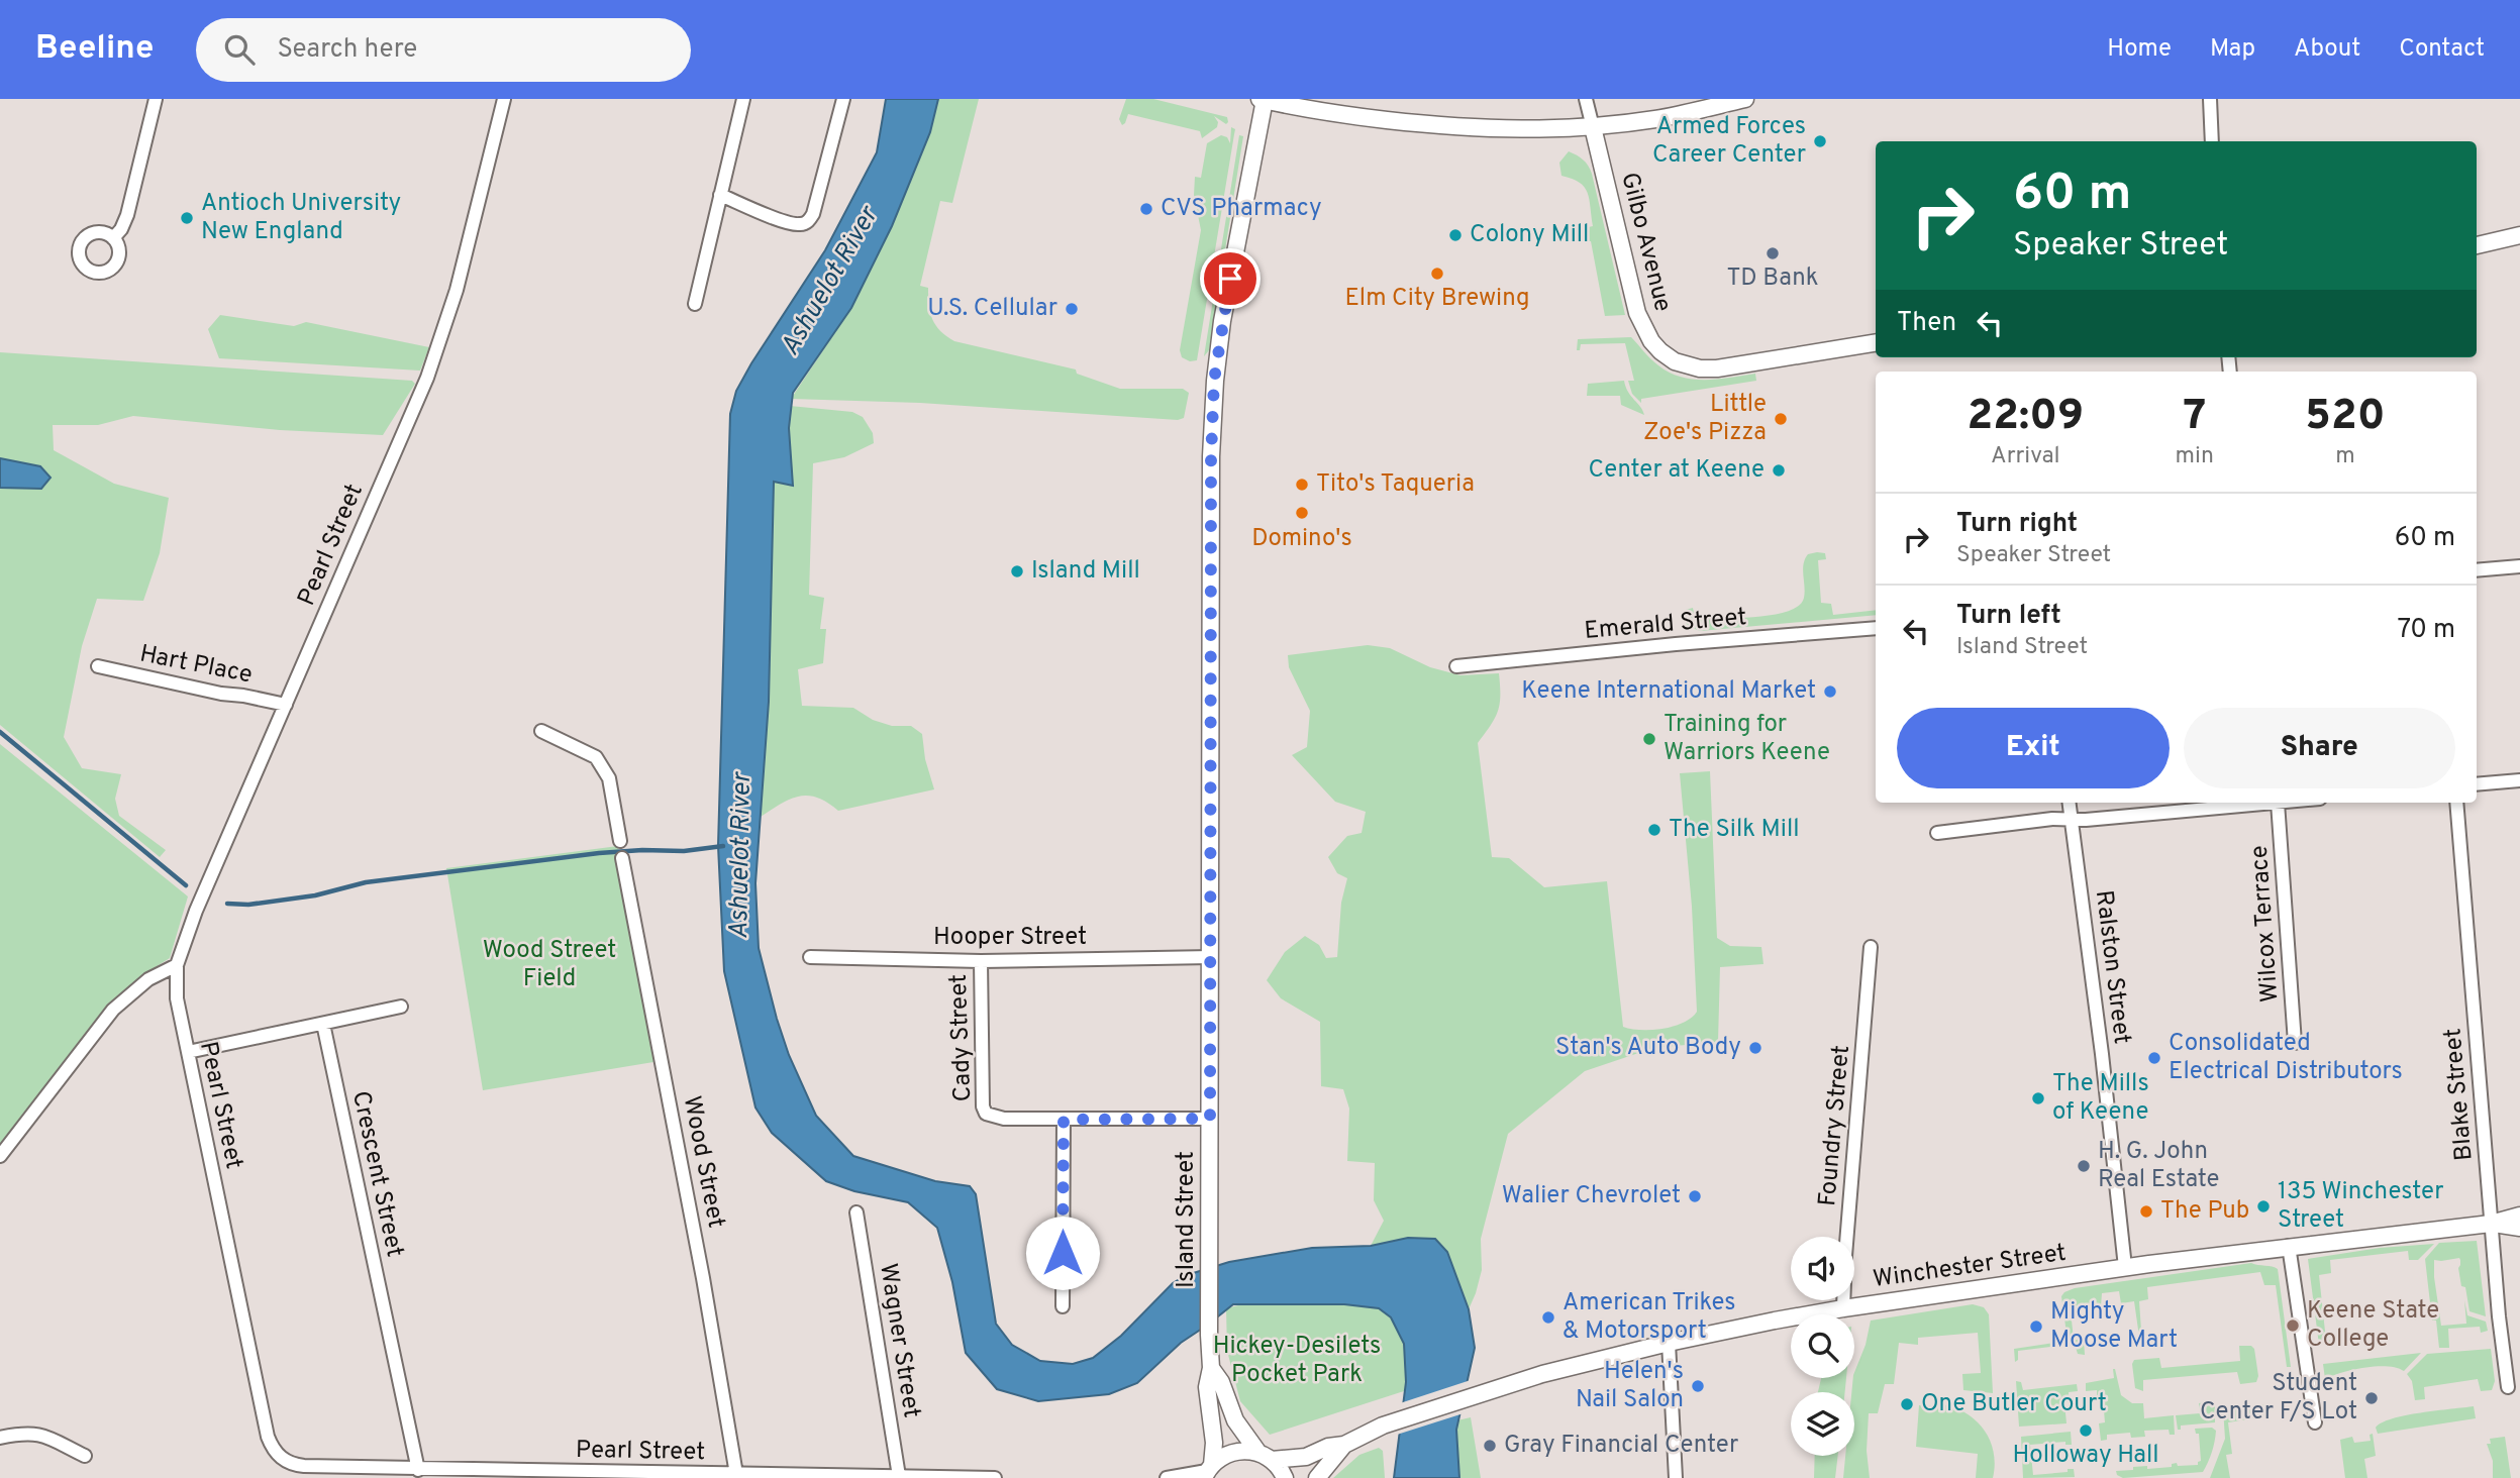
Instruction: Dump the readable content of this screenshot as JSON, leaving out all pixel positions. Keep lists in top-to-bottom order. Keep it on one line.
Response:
{"streets":{"street":["Gilbo Avenue","Pearl Street","Emerald Street","Hart Place","Wilcox Terrace","Hooper Street","Ralston Street","Cady Street","Blake Street","Foundry Street","Wood Street","Crescent Street","Island Street","Winchester Street","Wagner Street"]},"crossings":[["Pearl Street","Hart Place"],["Pearl Street","Wood Street"],["Pearl Street","Crescent Street"],["Pearl Street","Wagner Street"],["Hooper Street","Cady Street"],["Hooper Street","Island Street"],["Ralston Street","Winchester Street"],["Blake Street","Winchester Street"],["Foundry Street","Winchester Street"],["Island Street","Winchester Street"]],"water":["Ashuelot River"],"parks":["Wood Street Field","Hickey-Desilets Pocket Park"],"places":["Armed Forces Career Center","CVS Pharmacy","Antioch University New England","Colony Mill","TD Bank","Elm City Brewing","U.S. Cellular","Little Zoe's Pizza","Center at Keene","Tito's Taqueria","Domino's","Island Mill","Keene International Market","Training for Warriors Keene","The Silk Mill","Stan's Auto Body","Consolidated Electrical Distributors","The Mills of Keene","H. G. John Real Estate","Walier Chevrolet","135 Winchester Street","The Pub","American Trikes & Motorsport","Keene State College","Mighty Moose Mart","Helen's Nail Salon","Student Center F/S Lot","One Butler Court","Holloway Hall","Gray Financial Center"],"page":{"header":"Beeline","search":"Search here","nav":["Home","Map","About","Contact"],"turn":["60 m","Speaker Street"],"then":"Then","eta":["22:09","Arrival","7","min","520","m"],"list":[{"name":"Turn right","note":"Speaker Street","value":"60 m"},{"name":"Turn left","note":"Island Street","value":"70 m"}],"buttons":["Exit","Share"]}}
